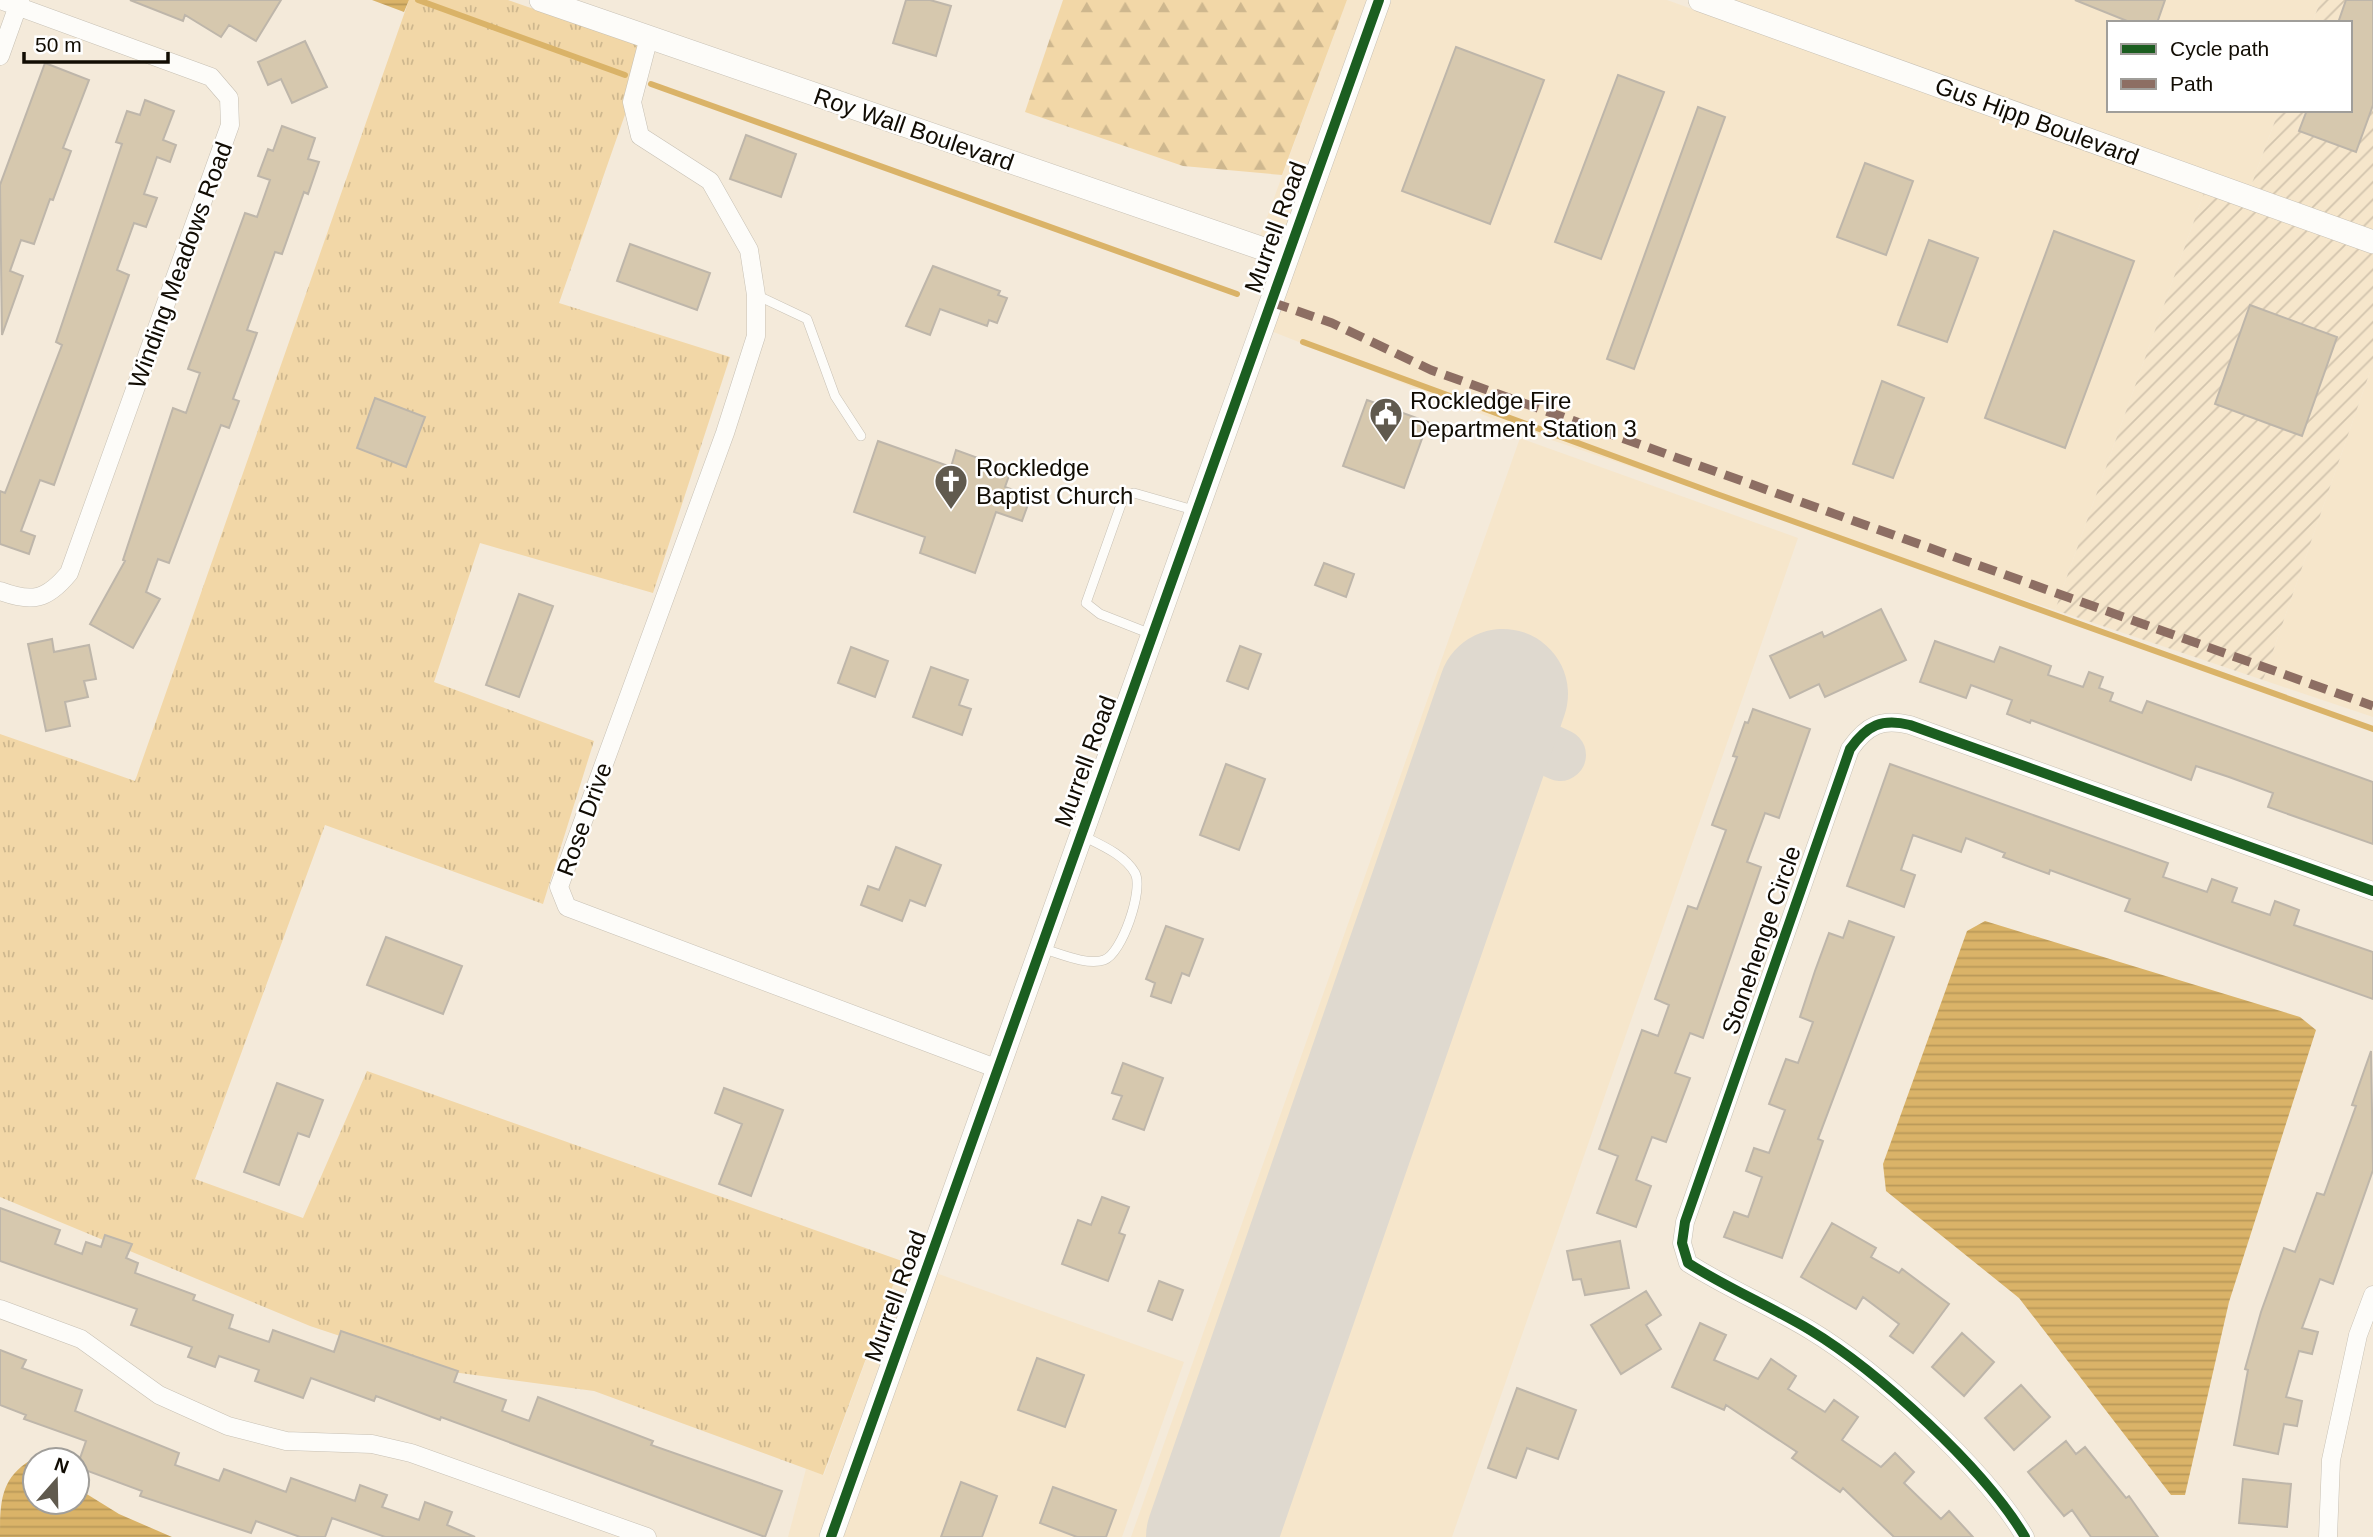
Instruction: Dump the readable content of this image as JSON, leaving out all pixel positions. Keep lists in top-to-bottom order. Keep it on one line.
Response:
{"streets":{"street":["Gus Hipp Boulevard","Roy Wall Boulevard","Murrell Road","Winding Meadows Road","Rose Drive","Stonehenge Circle"]},"crossings":[["Roy Wall Boulevard","Murrell Road"],["Roy Wall Boulevard","Rose Drive"],["Murrell Road","Rose Drive"]],"places":{"public building":["Rockledge Fire Department Station 3"],"church":["Rockledge Baptist Church"]},"legend":["Cycle path","Path"],"scale_bar":"50 m","north":"top"}
